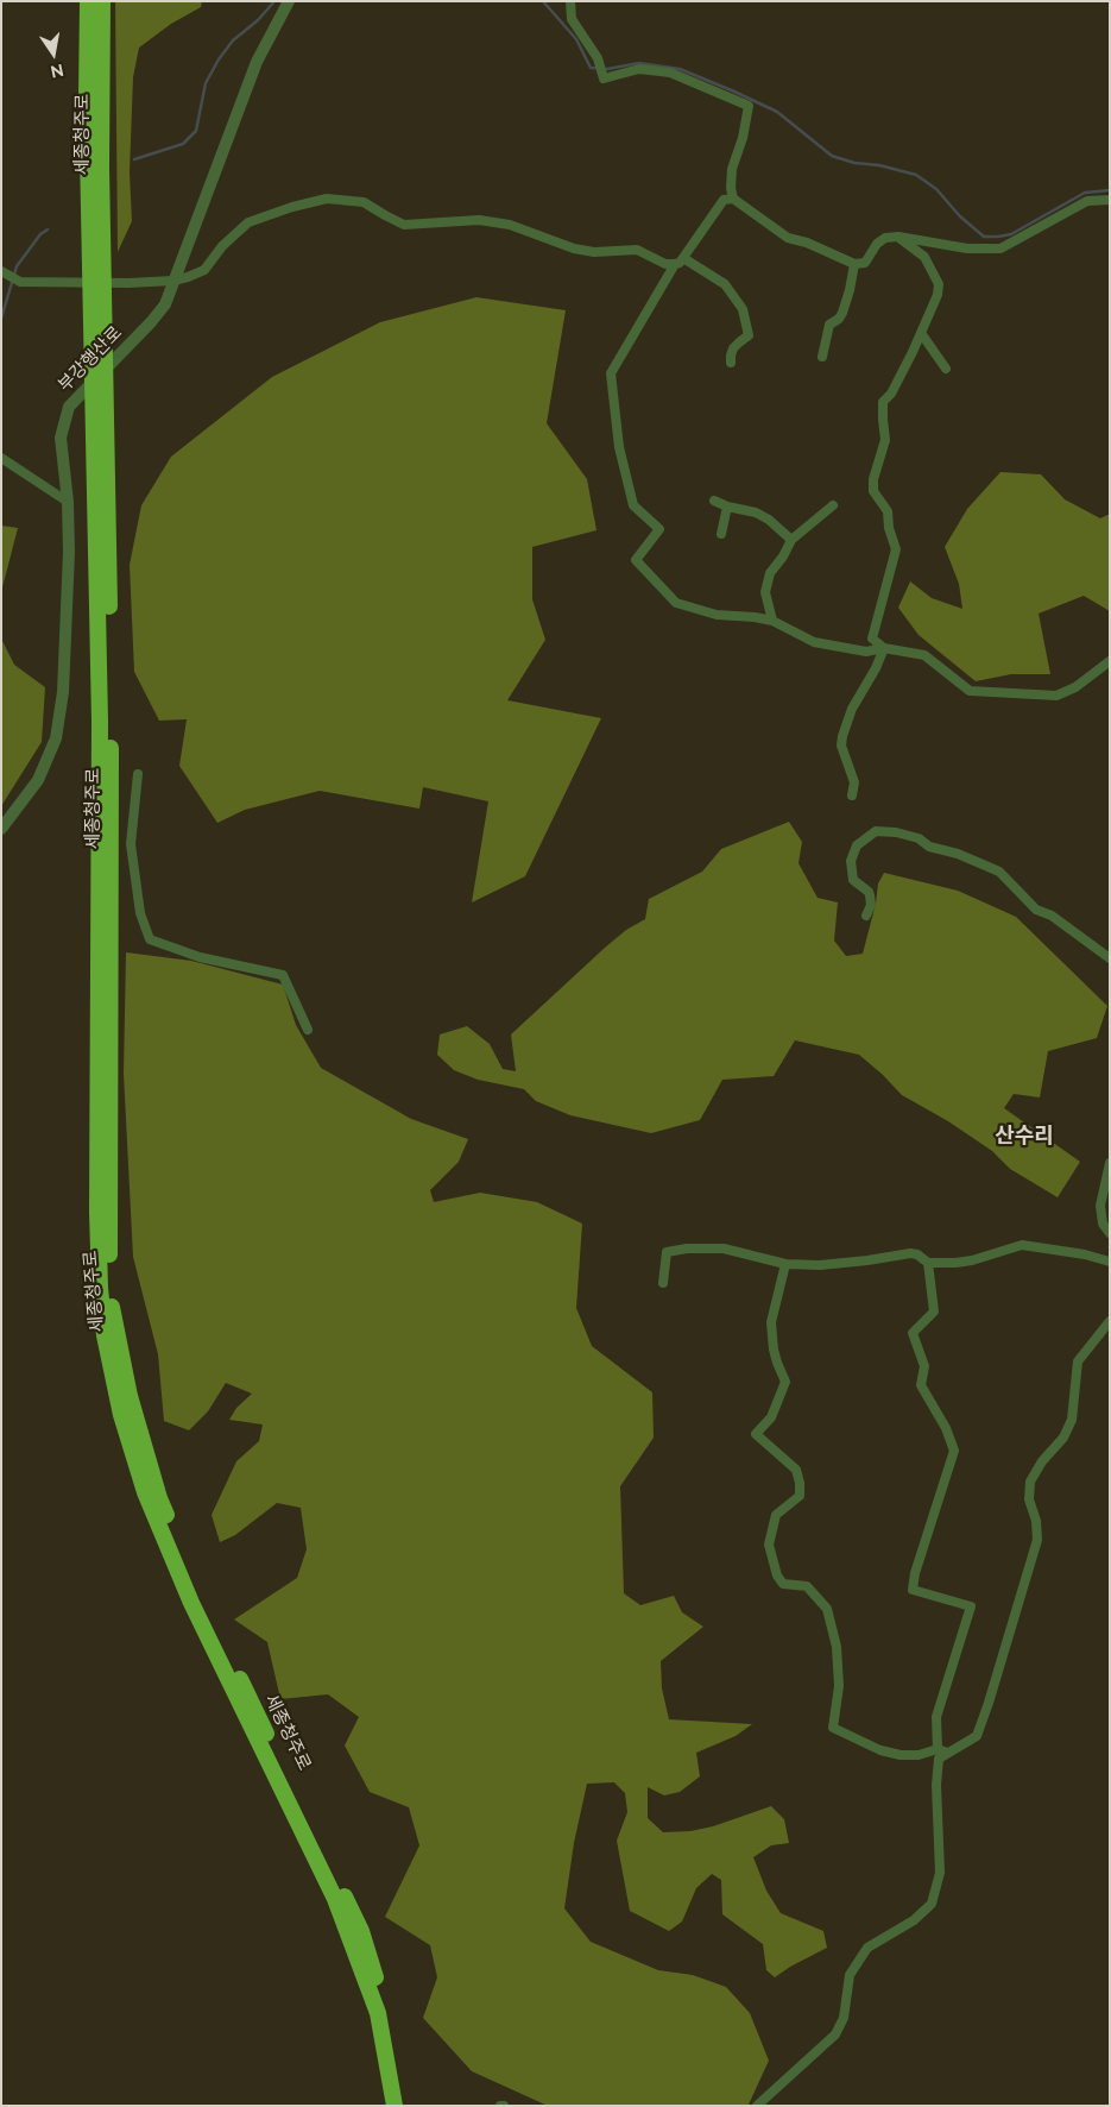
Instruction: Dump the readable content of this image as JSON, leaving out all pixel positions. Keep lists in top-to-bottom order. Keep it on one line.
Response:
{"streets":{"highway":["세종청주로"],"street":["부강행산로"]},"districts":["산수리"],"north":"bottom"}
